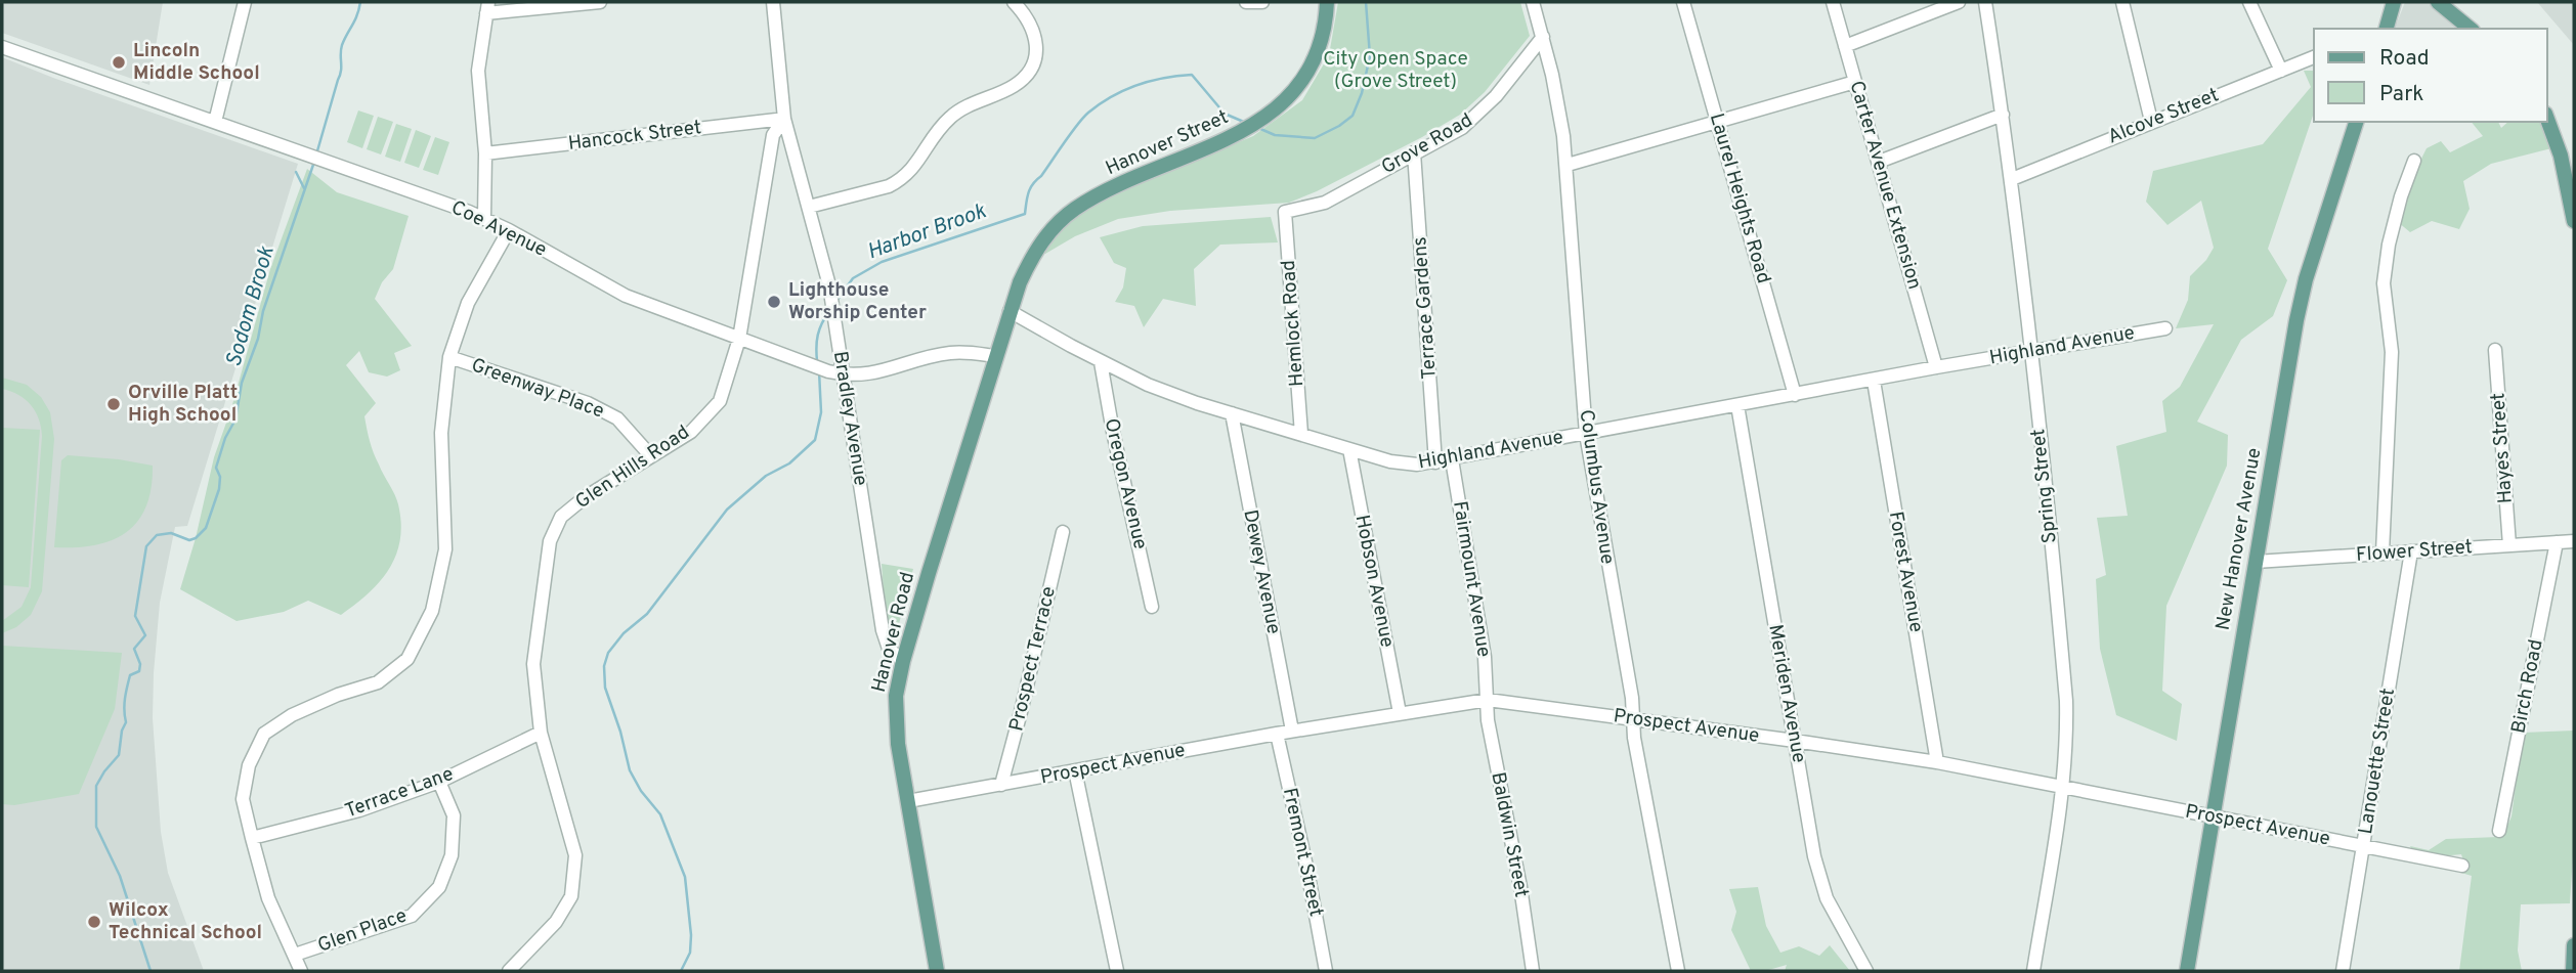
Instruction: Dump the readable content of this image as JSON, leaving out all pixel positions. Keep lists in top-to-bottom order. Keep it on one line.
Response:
{"streets":{"main road":["Hanover Street","New Hanover Avenue","Hanover Road"],"street":["Alcove Street","Hancock Street","Grove Road","Carter Avenue Extension","Laurel Heights Road","Coe Avenue","Terrace Gardens","Hemlock Road","Highland Avenue","Greenway Place","Bradley Avenue","Hayes Street","Glen Hills Road","Oregon Avenue","Spring Street","Columbus Avenue","Flower Street","Dewey Avenue","Forest Avenue","Fairmount Avenue","Hobson Avenue","Prospect Terrace","Birch Road","Meriden Avenue","Prospect Avenue","Lanouette Street","Terrace Lane","Baldwin Street","Fremont Street","Glen Place"]},"crossings":[["Alcove Street","Spring Street"],["Hancock Street","Bradley Avenue"],["Hancock Street","Glen Hills Road"],["Hanover Street","Highland Avenue"],["Hanover Street","Hanover Road"],["Grove Road","Terrace Gardens"],["Grove Road","Hemlock Road"],["Grove Road","Columbus Avenue"],["Carter Avenue Extension","Highland Avenue"],["Laurel Heights Road","Highland Avenue"],["Coe Avenue","Bradley Avenue"],["Coe Avenue","Glen Hills Road"],["Coe Avenue","Hanover Road"],["Terrace Gardens","Highland Avenue"],["Hemlock Road","Highland Avenue"],["Highland Avenue","Oregon Avenue"],["Highland Avenue","Spring Street"],["Highland Avenue","Columbus Avenue"],["Highland Avenue","Dewey Avenue"],["Highland Avenue","Forest Avenue"],["Highland Avenue","Fairmount Avenue"],["Highland Avenue","Hobson Avenue"],["Highland Avenue","Hanover Road"],["Highland Avenue","Meriden Avenue"],["Greenway Place","Glen Hills Road"],["Bradley Avenue","Glen Hills Road"],["Bradley Avenue","Hanover Road"],["Hayes Street","Flower Street"],["Glen Hills Road","Terrace Lane"],["Spring Street","Prospect Avenue"],["Columbus Avenue","Prospect Avenue"],["New Hanover Avenue","Flower Street"],["New Hanover Avenue","Prospect Avenue"],["Flower Street","Birch Road"],["Flower Street","Lanouette Street"],["Dewey Avenue","Prospect Avenue"],["Forest Avenue","Prospect Avenue"],["Fairmount Avenue","Prospect Avenue"],["Fairmount Avenue","Baldwin Street"],["Hobson Avenue","Prospect Avenue"],["Hanover Road","Prospect Avenue"],["Prospect Terrace","Prospect Avenue"],["Meriden Avenue","Prospect Avenue"],["Prospect Avenue","Lanouette Street"],["Prospect Avenue","Baldwin Street"],["Prospect Avenue","Fremont Street"],["Terrace Lane","Glen Place"]],"water":["Harbor Brook","Sodom Brook"],"parks":["City Open Space (Grove Street)"],"places":["Lincoln Middle School","Lighthouse Worship Center","Orville Platt High School","Wilcox Technical School"],"legend":["Road","Park"]}
